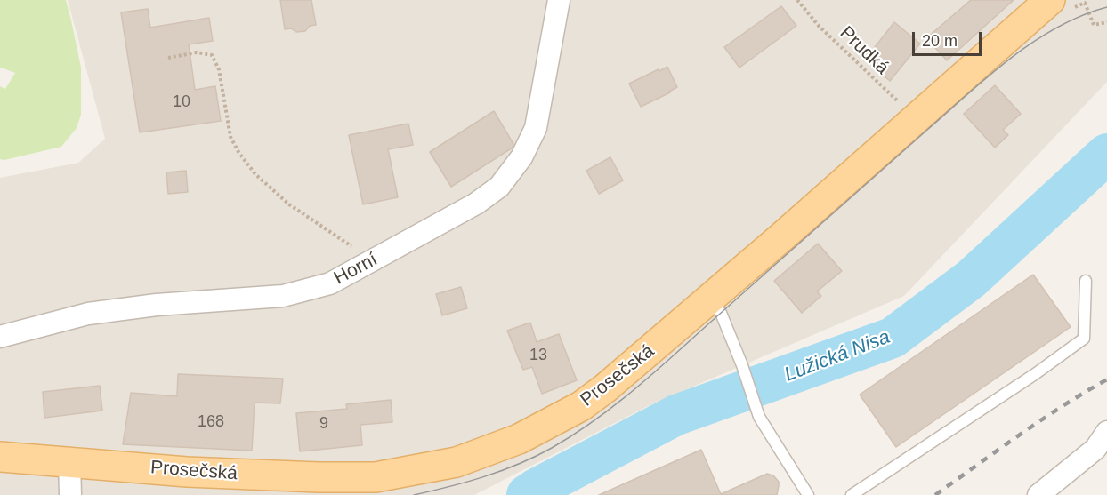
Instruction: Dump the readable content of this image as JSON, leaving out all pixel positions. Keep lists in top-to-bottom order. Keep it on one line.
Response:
{"streets":{"main road":["Prosečská"],"street":["Horní"],"path":["Prudká"]},"crossings":[["Prudká","Prosečská"]],"water":["Lužická Nisa"],"house_numbers":["10","13","168","9"],"scale_bar":"20 m"}
